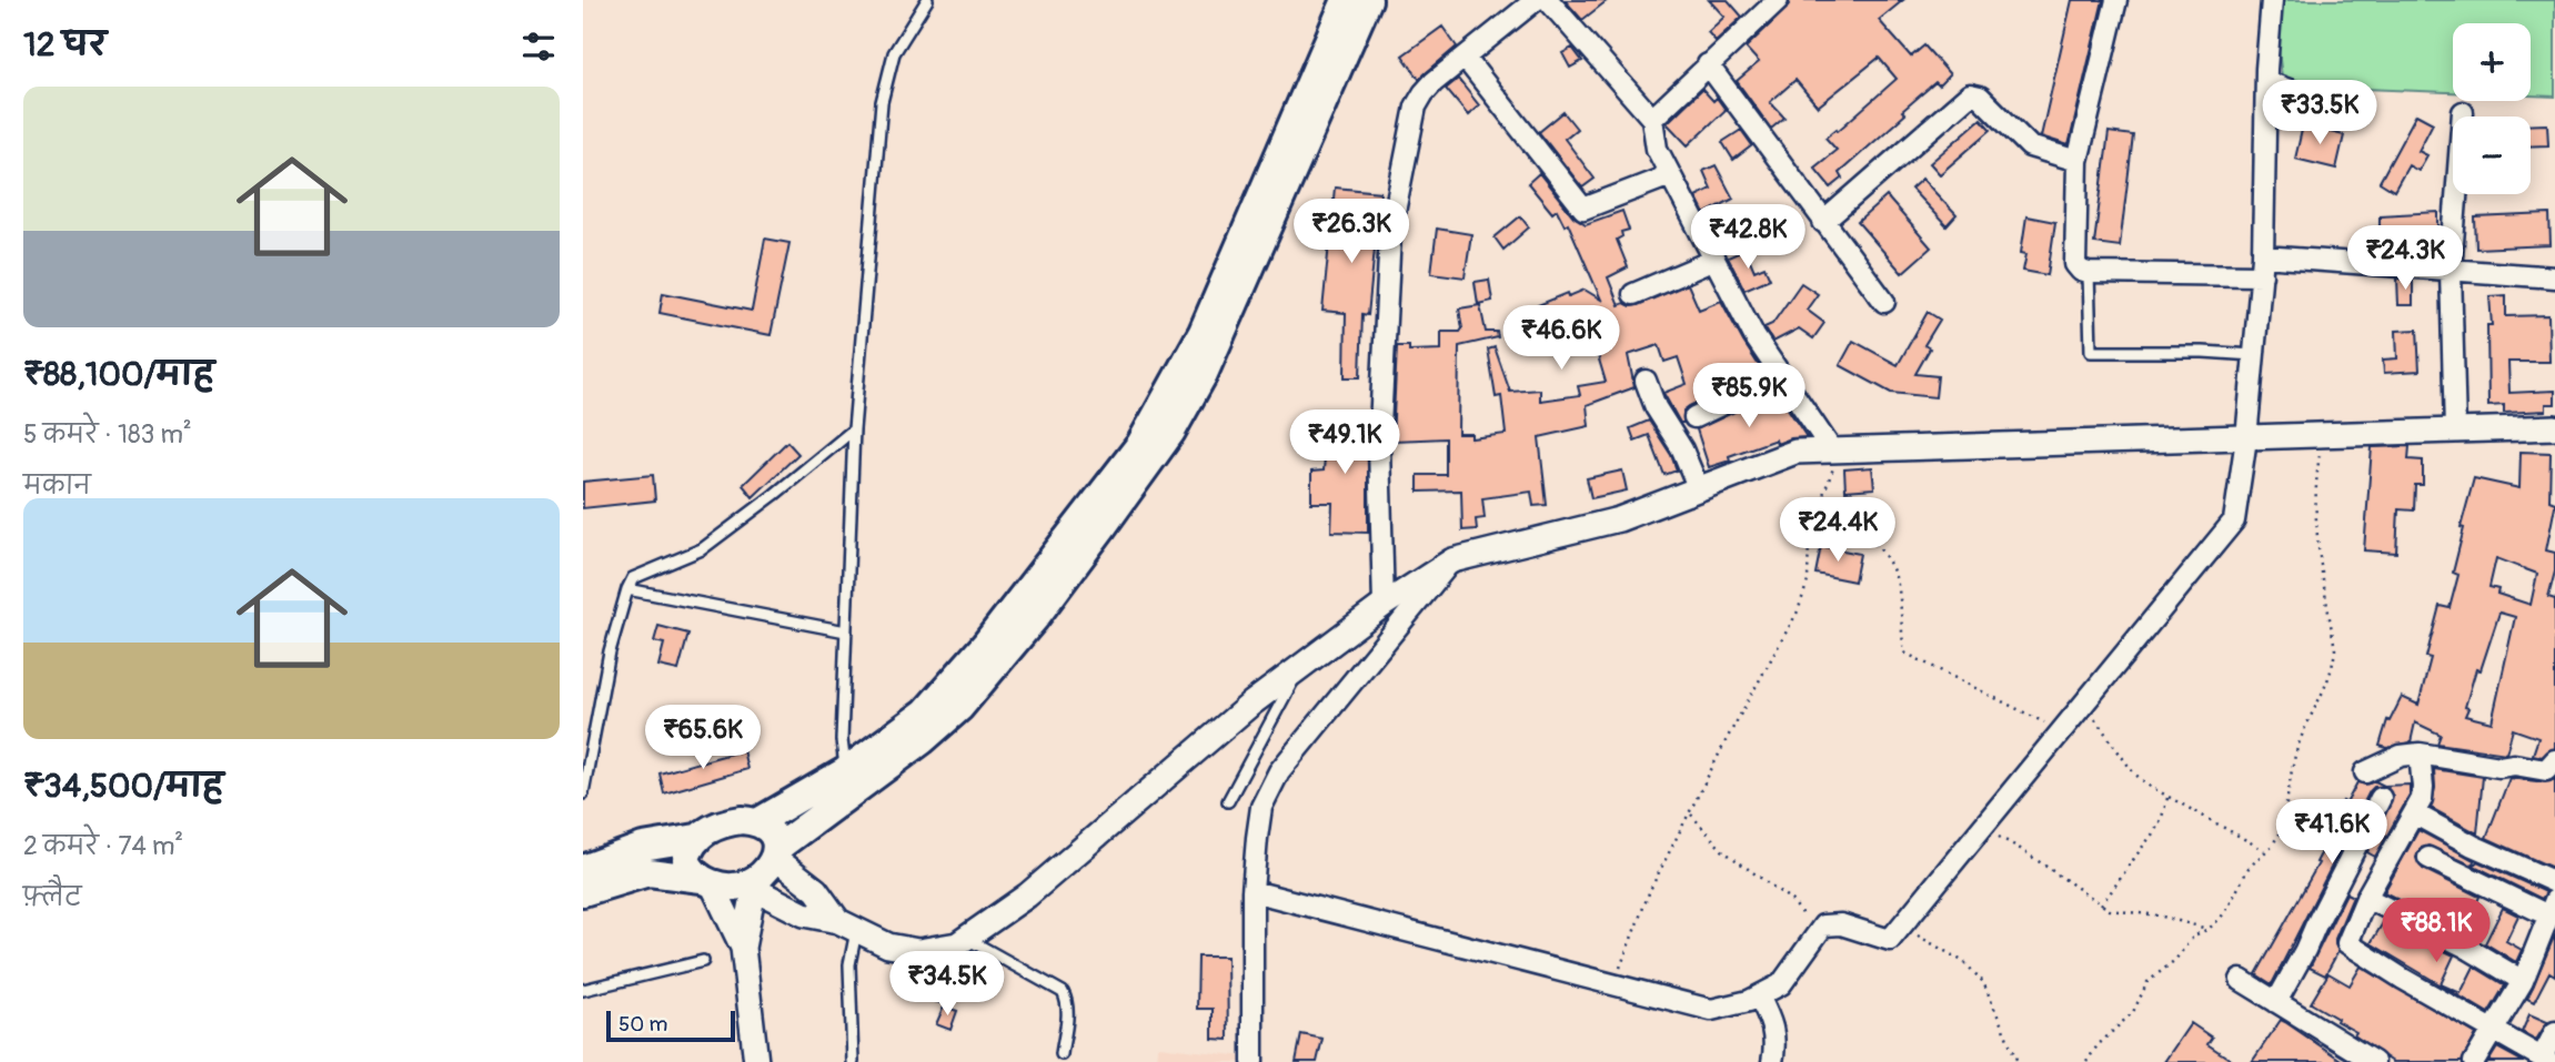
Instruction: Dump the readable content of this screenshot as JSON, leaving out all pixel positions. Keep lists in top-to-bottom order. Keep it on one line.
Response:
{"scale_bar":"50 m","page":{"heading":"12 घर","map_buttons":["+","−"],"price":["₹33.5K","₹26.3K","₹42.8K","₹24.3K","₹46.6K","₹85.9K","₹49.1K","₹24.4K","₹65.6K","₹41.6K","₹88.1K","₹34.5K"],"list":[{"name":"₹88,100/माह","note":"5 कमरे · 183 m² · मकान"},{"name":"₹34,500/माह","note":"2 कमरे · 74 m² · फ़्लैट"}],"scale":"50 m"}}
